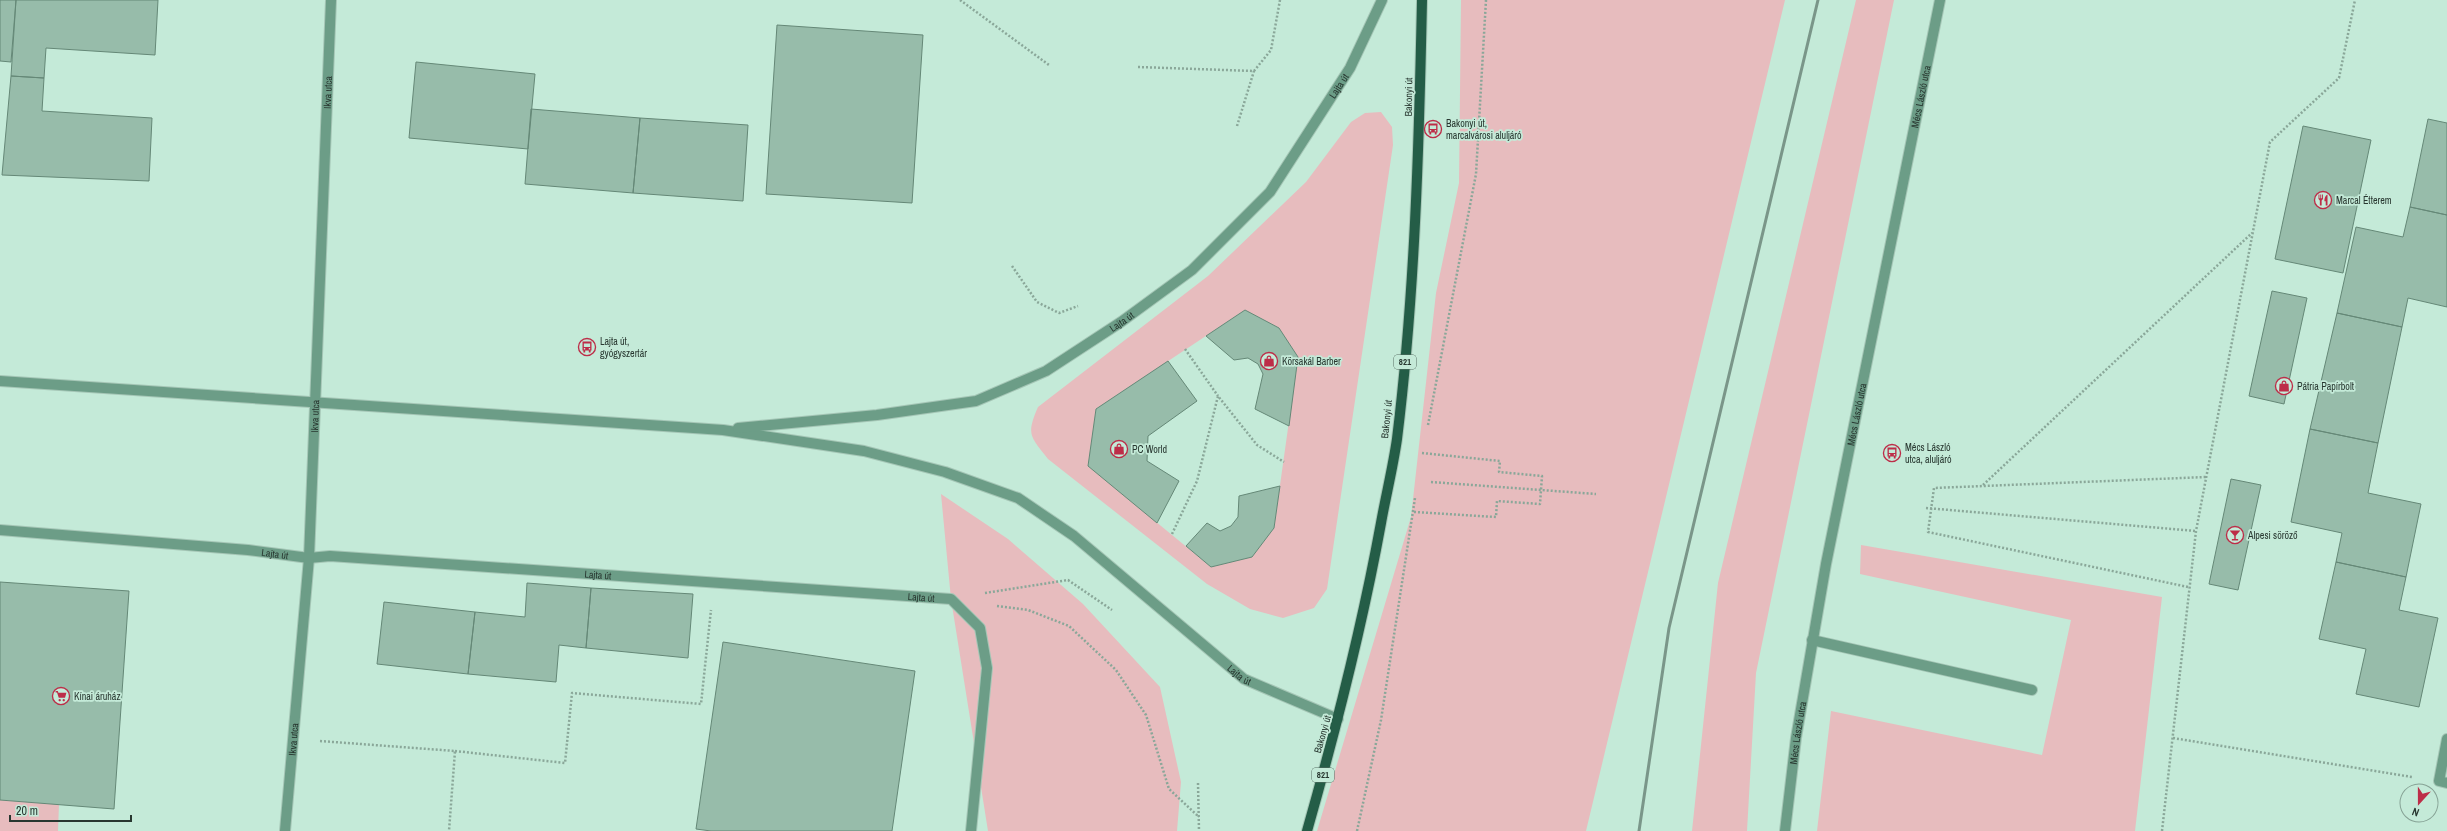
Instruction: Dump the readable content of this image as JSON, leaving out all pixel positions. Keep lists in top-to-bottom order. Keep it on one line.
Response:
{"streets":{"main road":["Bakonyi út","821"],"street":["Lajta út","Ikva utca","Mécs László utca"]},"crossings":[["Lajta út","Ikva utca"],["Lajta út","Bakonyi út"]],"places":{"bus stop":["Bakonyi út, marcalvárosi aluljáró","Lajta út, gyógyszertár","Mécs László utca, aluljáró"],"restaurant":["Marcal Étterem"],"shop":["Körsakál Barber","Pátria Papírbolt","PC World"],"bar":["Alpesi söröző"],"supermarket":["Kínai áruház"]},"scale_bar":"20 m","north":"bottom"}
